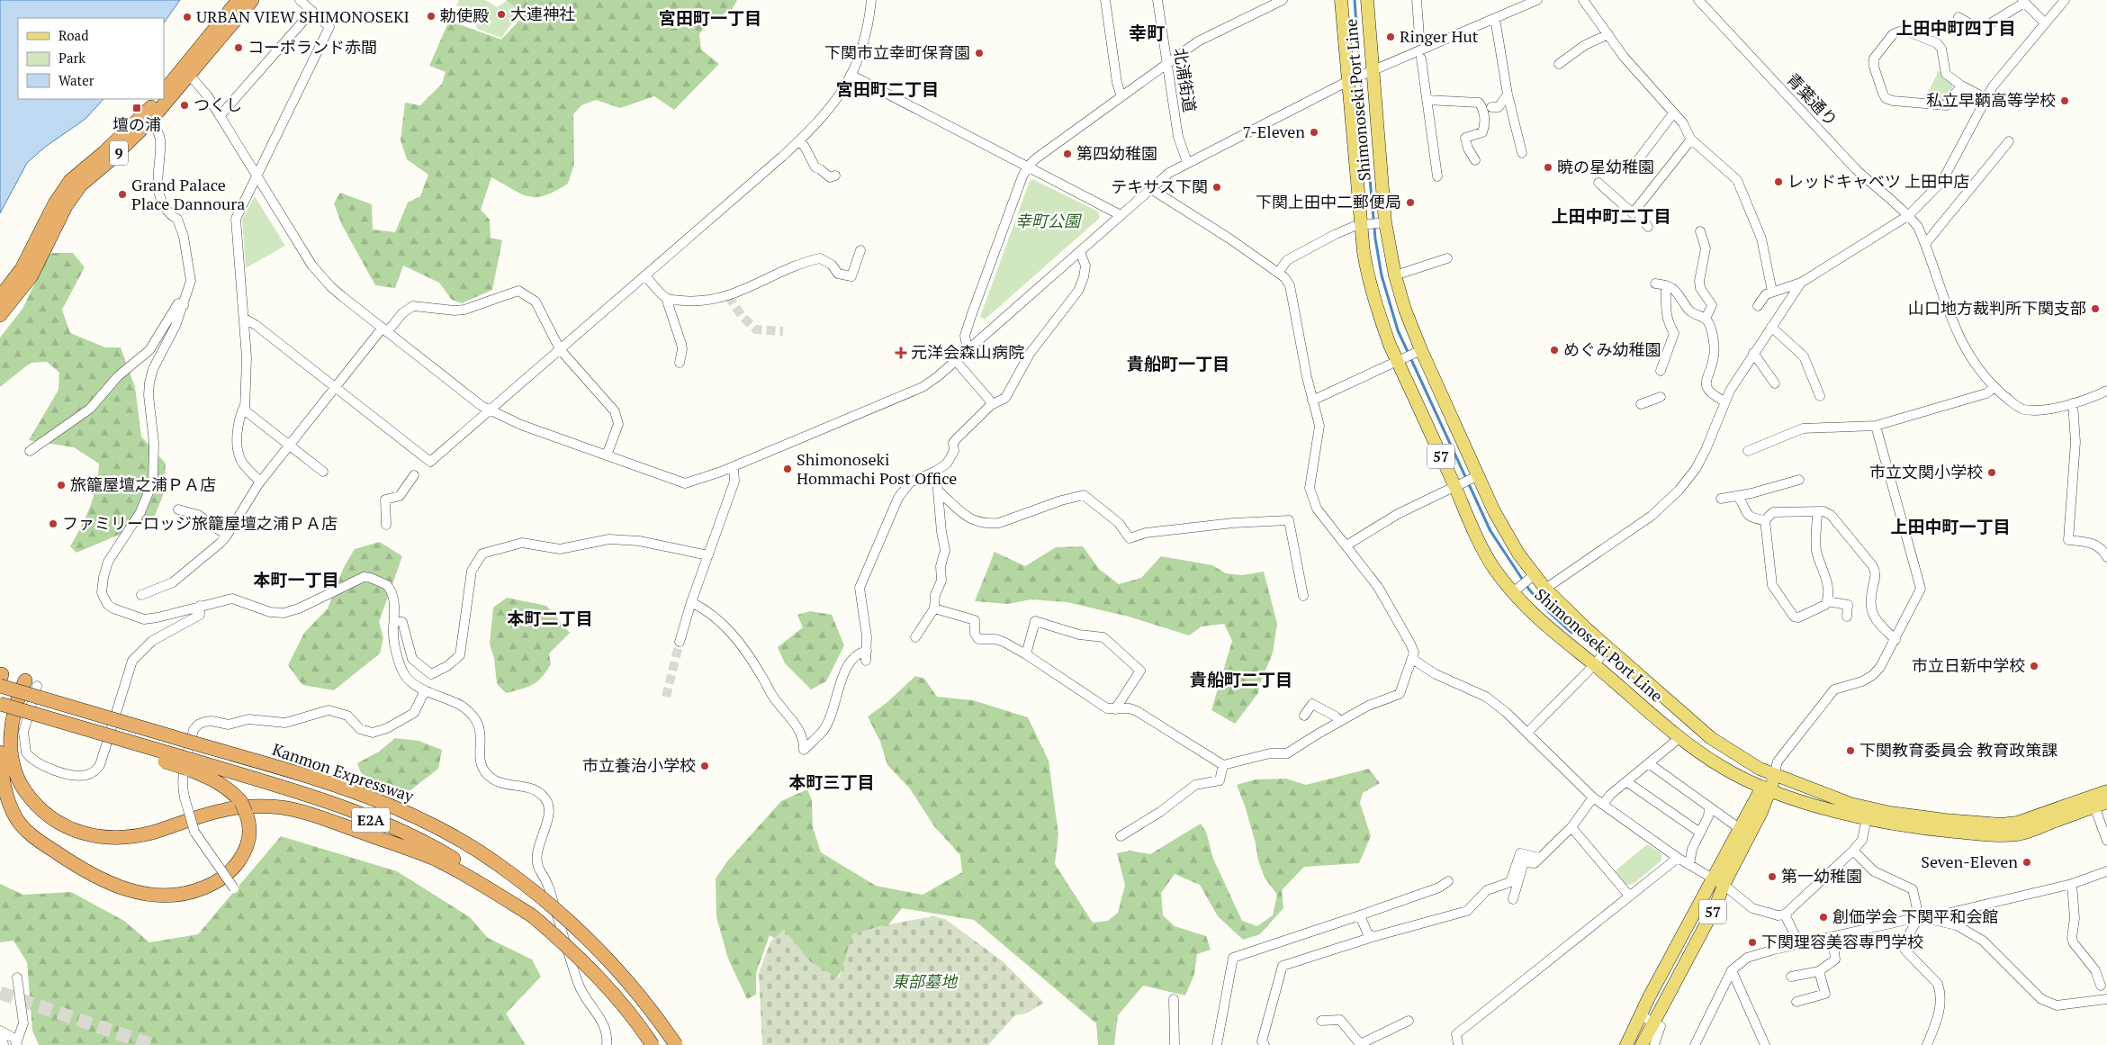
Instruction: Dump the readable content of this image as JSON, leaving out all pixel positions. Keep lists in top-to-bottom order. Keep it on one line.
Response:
{"streets":{"highway":["9","Kanmon Expressway","E2A"],"main road":["Shimonoseki Port Line","57"],"street":["北浦街道","青葉通り"]},"crossings":[["Shimonoseki Port Line","57"]],"districts":["宮田町一丁目","上田中町四丁目","幸町","宮田町二丁目","上田中町二丁目","貴船町一丁目","上田中町一丁目","本町一丁目","本町二丁目","貴船町二丁目","本町三丁目"],"parks":["幸町公園","東部墓地"],"places":{"other":["大連神社","勅使殿","URBAN VIEW SHIMONOSEKI","Ringer Hut","コーポランド赤間","下関市立幸町保育園","私立早鞆高等学校","つくし","7-Eleven","第四幼稚園","暁の星幼稚園","レッドキャベツ 上田中店","テキサス下関","Grand Palace Place Dannoura","下関上田中二郵便局","山口地方裁判所下関支部","めぐみ幼稚園","Shimonoseki Hommachi Post Office","市立文関小学校","旅籠屋壇之浦ＰＡ店","ファミリーロッジ旅籠屋壇之浦ＰＡ店","市立日新中学校","下関教育委員会 教育政策課","市立養治小学校","Seven-Eleven","第一幼稚園","創価学会 下関平和会館","下関理容美容専門学校"],"transit":["壇の浦"],"health":["元洋会森山病院"]},"legend":["Road","Park","Water"]}
